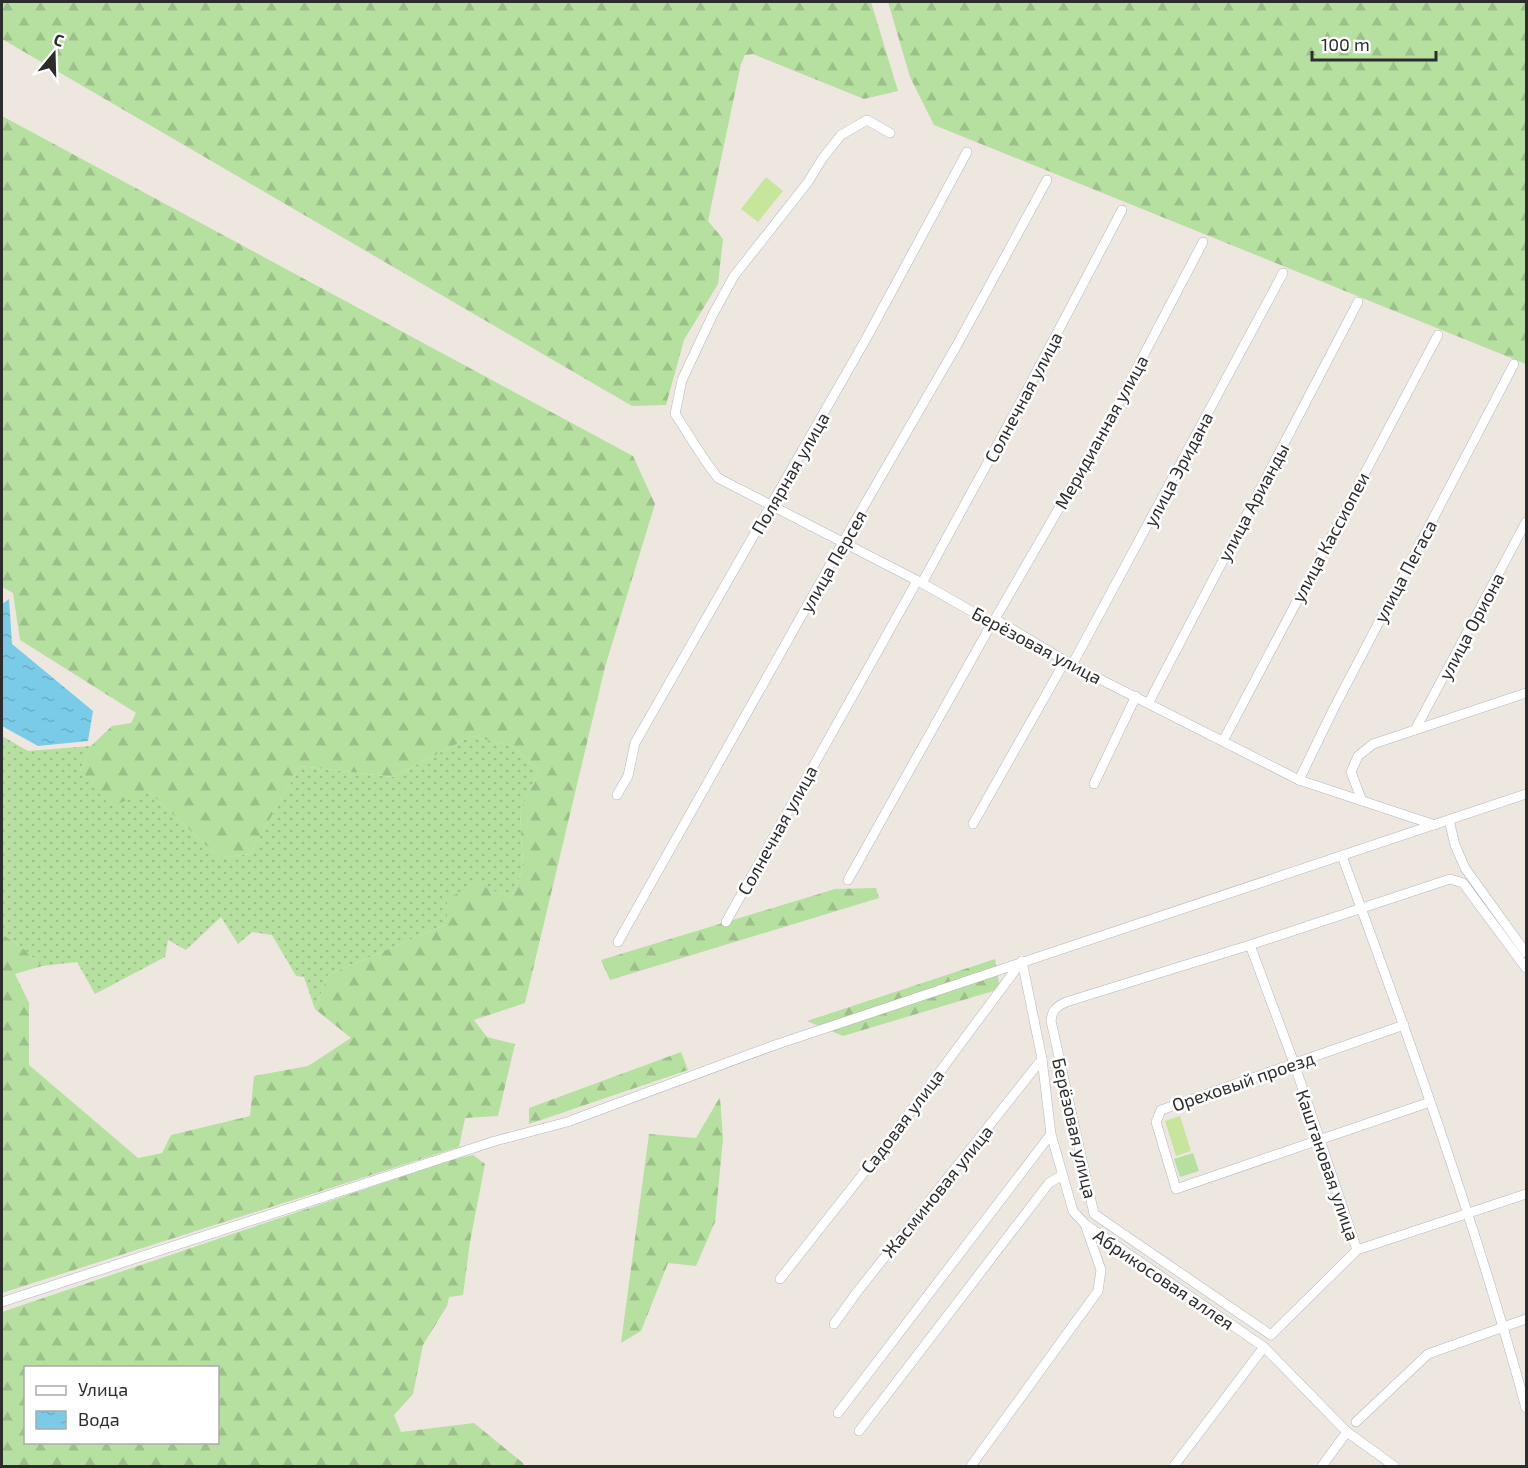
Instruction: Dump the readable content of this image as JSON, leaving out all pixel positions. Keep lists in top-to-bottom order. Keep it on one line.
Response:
{"streets":{"street":["Солнечная улица","Меридианная улица","улица Эридана","Полярная улица","улица Арианды","улица Кассиопеи","улица Персея","улица Пегаса","улица Ориона","Берёзовая улица","Ореховый проезд","Садовая улица","Каштановая улица","Жасминовая улица","Абрикосовая аллея"]},"crossings":[["Солнечная улица","Берёзовая улица"],["Меридианная улица","Берёзовая улица"],["улица Эридана","Берёзовая улица"],["Полярная улица","Берёзовая улица"],["улица Арианды","Берёзовая улица"],["улица Кассиопеи","Берёзовая улица"],["улица Персея","Берёзовая улица"],["улица Пегаса","Берёзовая улица"],["Берёзовая улица","Каштановая улица"],["Ореховый проезд","Каштановая улица"],["Садовая улица","Абрикосовая аллея"],["Жасминовая улица","Абрикосовая аллея"]],"legend":["Улица","Вода"],"scale_bar":"100 m","north":"top"}
